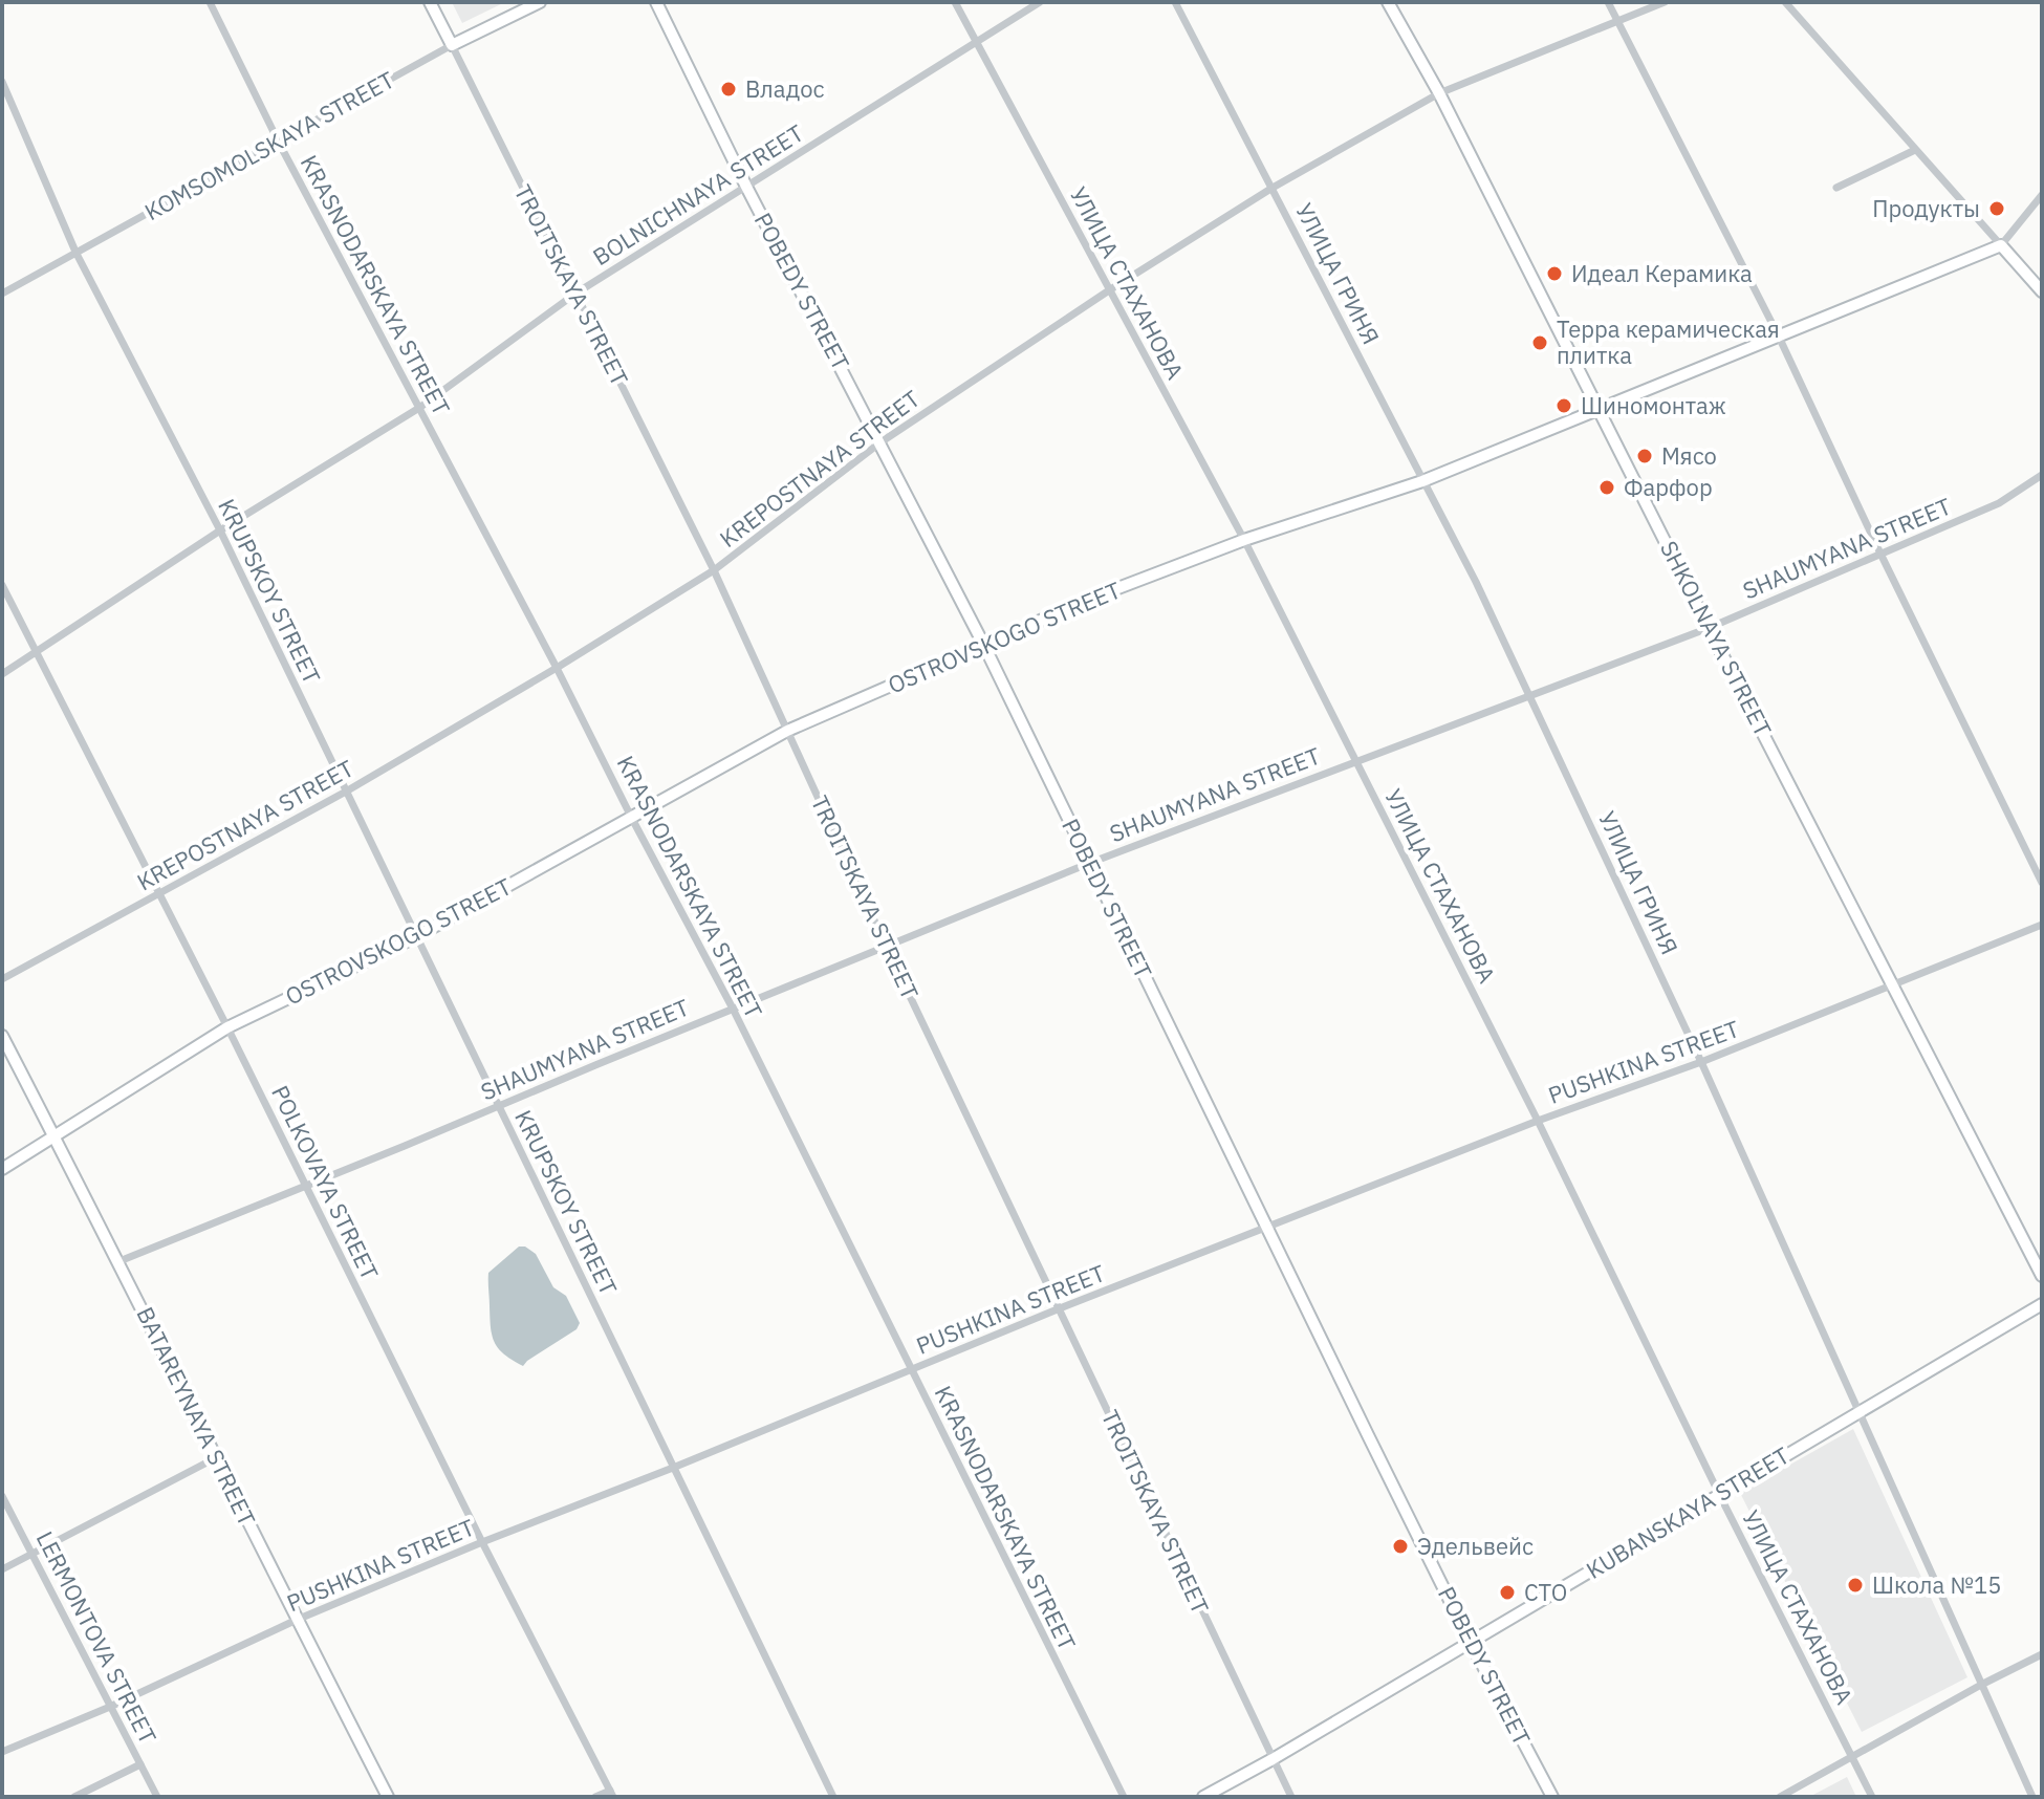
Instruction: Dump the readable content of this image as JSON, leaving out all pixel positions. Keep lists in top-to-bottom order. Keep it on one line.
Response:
{"streets":{"street":["KOMSOMOLSKAYA STREET","BOLNICHNAYA STREET","УЛИЦА ГРИНЯ","УЛИЦА СТАХАНОВА","KRASNODARSKAYA STREET","TROITSKAYA STREET","POBEDY STREET","KREPOSTNAYA STREET","SHAUMYANA STREET","KRUPSKOY STREET","OSTROVSKOGO STREET","SHKOLNAYA STREET","PUSHKINA STREET","POLKOVAYA STREET","BATAREYNAYA STREET","KUBANSKAYA STREET","LERMONTOVA STREET"]},"crossings":[["KOMSOMOLSKAYA STREET","KRASNODARSKAYA STREET"],["KOMSOMOLSKAYA STREET","TROITSKAYA STREET"],["KOMSOMOLSKAYA STREET","KRUPSKOY STREET"],["BOLNICHNAYA STREET","УЛИЦА СТАХАНОВА"],["BOLNICHNAYA STREET","KRASNODARSKAYA STREET"],["BOLNICHNAYA STREET","TROITSKAYA STREET"],["BOLNICHNAYA STREET","POBEDY STREET"],["BOLNICHNAYA STREET","KRUPSKOY STREET"],["BOLNICHNAYA STREET","POLKOVAYA STREET"],["УЛИЦА ГРИНЯ","KREPOSTNAYA STREET"],["УЛИЦА ГРИНЯ","SHAUMYANA STREET"],["УЛИЦА ГРИНЯ","OSTROVSKOGO STREET"],["УЛИЦА ГРИНЯ","PUSHKINA STREET"],["УЛИЦА ГРИНЯ","KUBANSKAYA STREET"],["УЛИЦА СТАХАНОВА","KREPOSTNAYA STREET"],["УЛИЦА СТАХАНОВА","SHAUMYANA STREET"],["УЛИЦА СТАХАНОВА","OSTROVSKOGO STREET"],["УЛИЦА СТАХАНОВА","PUSHKINA STREET"],["УЛИЦА СТАХАНОВА","KUBANSKAYA STREET"],["KRASNODARSKAYA STREET","KREPOSTNAYA STREET"],["KRASNODARSKAYA STREET","SHAUMYANA STREET"],["KRASNODARSKAYA STREET","OSTROVSKOGO STREET"],["KRASNODARSKAYA STREET","PUSHKINA STREET"],["TROITSKAYA STREET","KREPOSTNAYA STREET"],["TROITSKAYA STREET","SHAUMYANA STREET"],["TROITSKAYA STREET","OSTROVSKOGO STREET"],["TROITSKAYA STREET","PUSHKINA STREET"],["TROITSKAYA STREET","KUBANSKAYA STREET"],["POBEDY STREET","KREPOSTNAYA STREET"],["POBEDY STREET","SHAUMYANA STREET"],["POBEDY STREET","OSTROVSKOGO STREET"],["POBEDY STREET","PUSHKINA STREET"],["POBEDY STREET","KUBANSKAYA STREET"],["KREPOSTNAYA STREET","KRUPSKOY STREET"],["KREPOSTNAYA STREET","SHKOLNAYA STREET"],["KREPOSTNAYA STREET","POLKOVAYA STREET"],["SHAUMYANA STREET","KRUPSKOY STREET"],["SHAUMYANA STREET","SHKOLNAYA STREET"],["SHAUMYANA STREET","POLKOVAYA STREET"],["SHAUMYANA STREET","BATAREYNAYA STREET"],["KRUPSKOY STREET","OSTROVSKOGO STREET"],["KRUPSKOY STREET","PUSHKINA STREET"],["OSTROVSKOGO STREET","SHKOLNAYA STREET"],["OSTROVSKOGO STREET","POLKOVAYA STREET"],["OSTROVSKOGO STREET","BATAREYNAYA STREET"],["SHKOLNAYA STREET","PUSHKINA STREET"],["PUSHKINA STREET","POLKOVAYA STREET"],["PUSHKINA STREET","BATAREYNAYA STREET"],["PUSHKINA STREET","LERMONTOVA STREET"]],"places":["Владос","Продукты","Идеал Керамика","Терра керамическая плитка","Шиномонтаж","Мясо","Фарфор","Эдельвейс","Школа №15","СТО"]}
